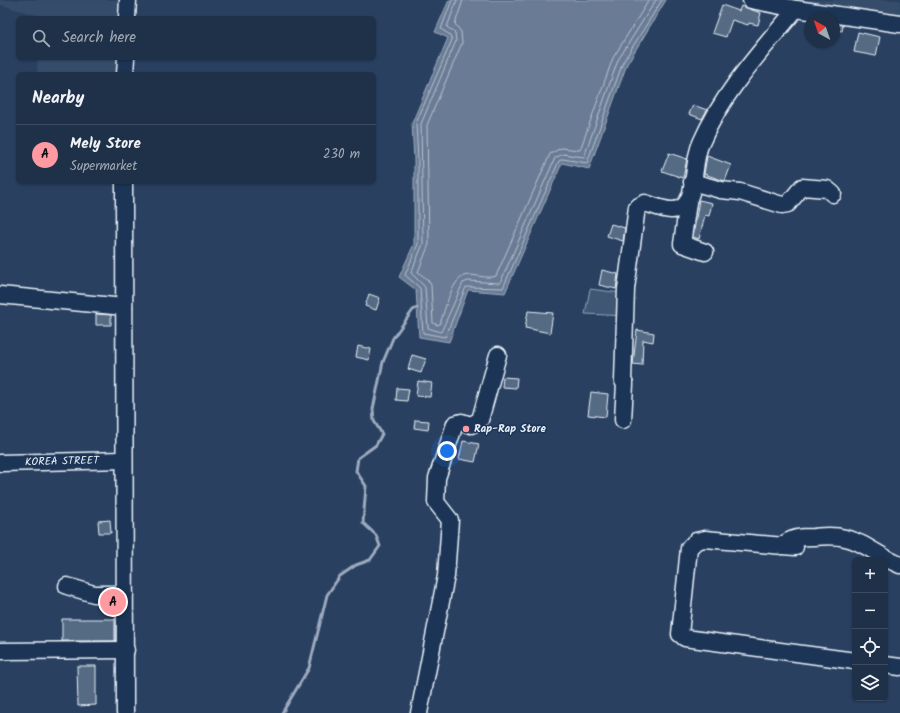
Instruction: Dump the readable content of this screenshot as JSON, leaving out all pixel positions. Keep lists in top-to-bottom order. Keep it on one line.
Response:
{"streets":{"street":["KOREA STREET"]},"places":["Rap-Rap Store"],"north":"top left","page":{"search":"Search here","heading":"Nearby","list":[{"mark":"A","name":"Mely Store","note":"Supermarket","value":"230 m"}],"map_buttons":["+","−"],"pins":"A"}}
